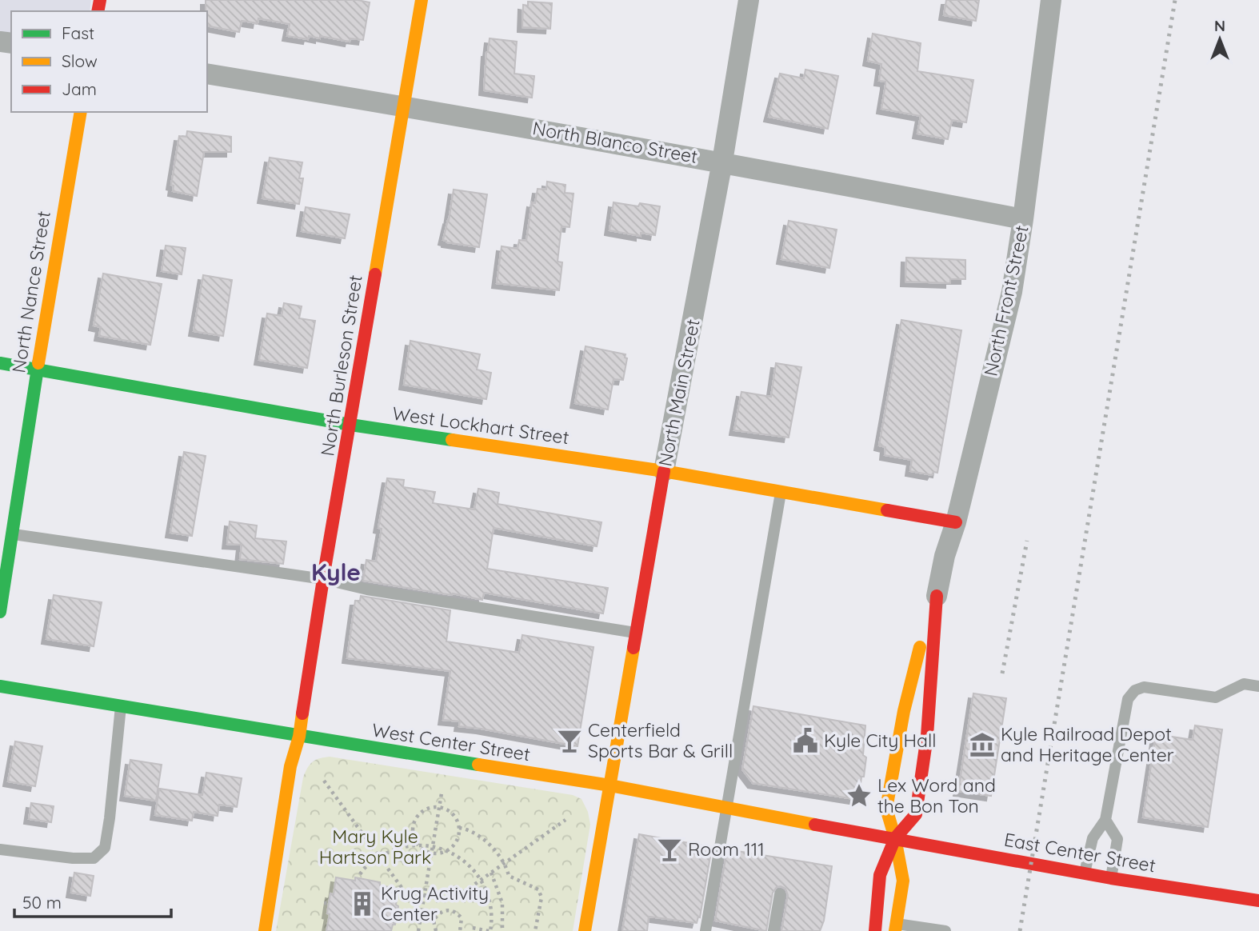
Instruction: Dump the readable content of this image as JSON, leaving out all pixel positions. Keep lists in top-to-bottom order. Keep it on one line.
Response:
{"streets":{"street":["North Blanco Street","North Nance Street","North Front Street","North Burleson Street","North Main Street","West Lockhart Street","West Center Street","East Center Street"]},"crossings":[["North Blanco Street","North Front Street"],["North Blanco Street","North Burleson Street"],["North Blanco Street","North Main Street"],["North Nance Street","West Lockhart Street"],["North Front Street","West Lockhart Street"],["North Front Street","West Center Street"],["North Front Street","East Center Street"],["North Burleson Street","West Lockhart Street"],["North Burleson Street","West Center Street"],["North Main Street","West Lockhart Street"],["North Main Street","West Center Street"],["West Center Street","East Center Street"]],"districts":["Kyle"],"parks":["Mary Kyle Hartson Park"],"places":{"bar":["Centerfield Sports Bar & Grill","Room 111"],"public building":["Kyle City Hall"],"museum":["Kyle Railroad Depot and Heritage Center"],"place":["Lex Word and the Bon Ton"],"building":["Krug Activity Center"]},"legend":["Fast","Slow","Jam"],"scale_bar":"50 m","north":"top"}
